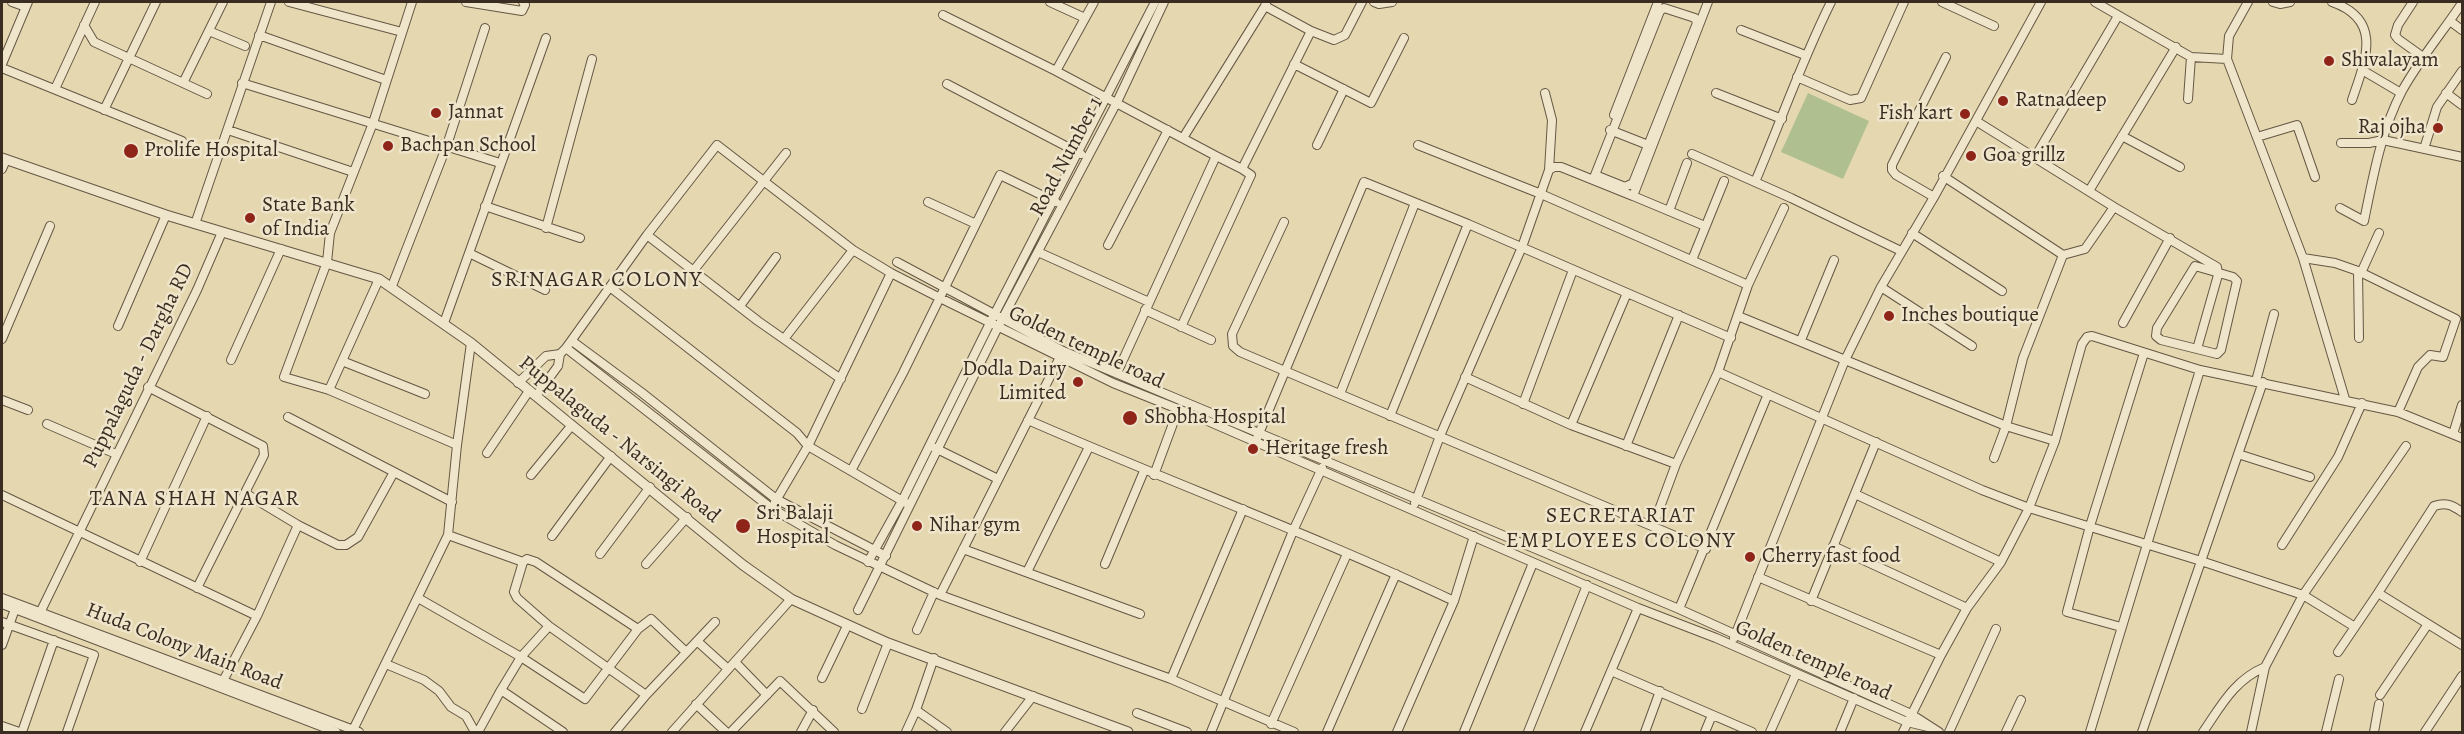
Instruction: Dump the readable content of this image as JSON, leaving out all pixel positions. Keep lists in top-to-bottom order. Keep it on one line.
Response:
{"streets":{"street":["Road Number 1","Golden temple road","Puppalaguda - Dargha RD","Puppalaguda - Narsingi Road","Huda Colony Main Road"]},"crossings":[["Road Number 1","Golden temple road"],["Puppalaguda - Dargha RD","Puppalaguda - Narsingi Road"],["Puppalaguda - Dargha RD","Huda Colony Main Road"]],"districts":["SRINAGAR COLONY","TANA SHAH NAGAR","SECRETARIAT EMPLOYEES COLONY"],"places":["Shivalayam","Ratnadeep","Jannat","Fish kart","Raj ojha","Bachpan School","Prolife Hospital","Goa grillz","State Bank of India","Inches boutique","Dodla Dairy Limited","Shobha Hospital","Heritage fresh","Sri Balaji Hospital","Nihar gym","Cherry fast food"]}
